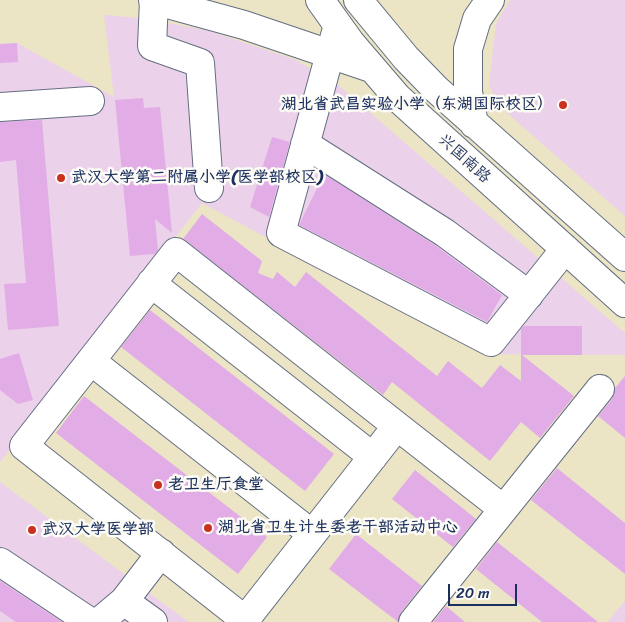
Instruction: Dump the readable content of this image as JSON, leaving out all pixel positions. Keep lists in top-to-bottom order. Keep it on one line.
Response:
{"streets":{"main road":["兴国南路"]},"places":["湖北省武昌实验小学（东湖国际校区）","武汉大学第二附属小学(医学部校区)","老卫生厅食堂","湖北省卫生计生委老干部活动中心","武汉大学医学部"],"scale_bar":"20 m"}
